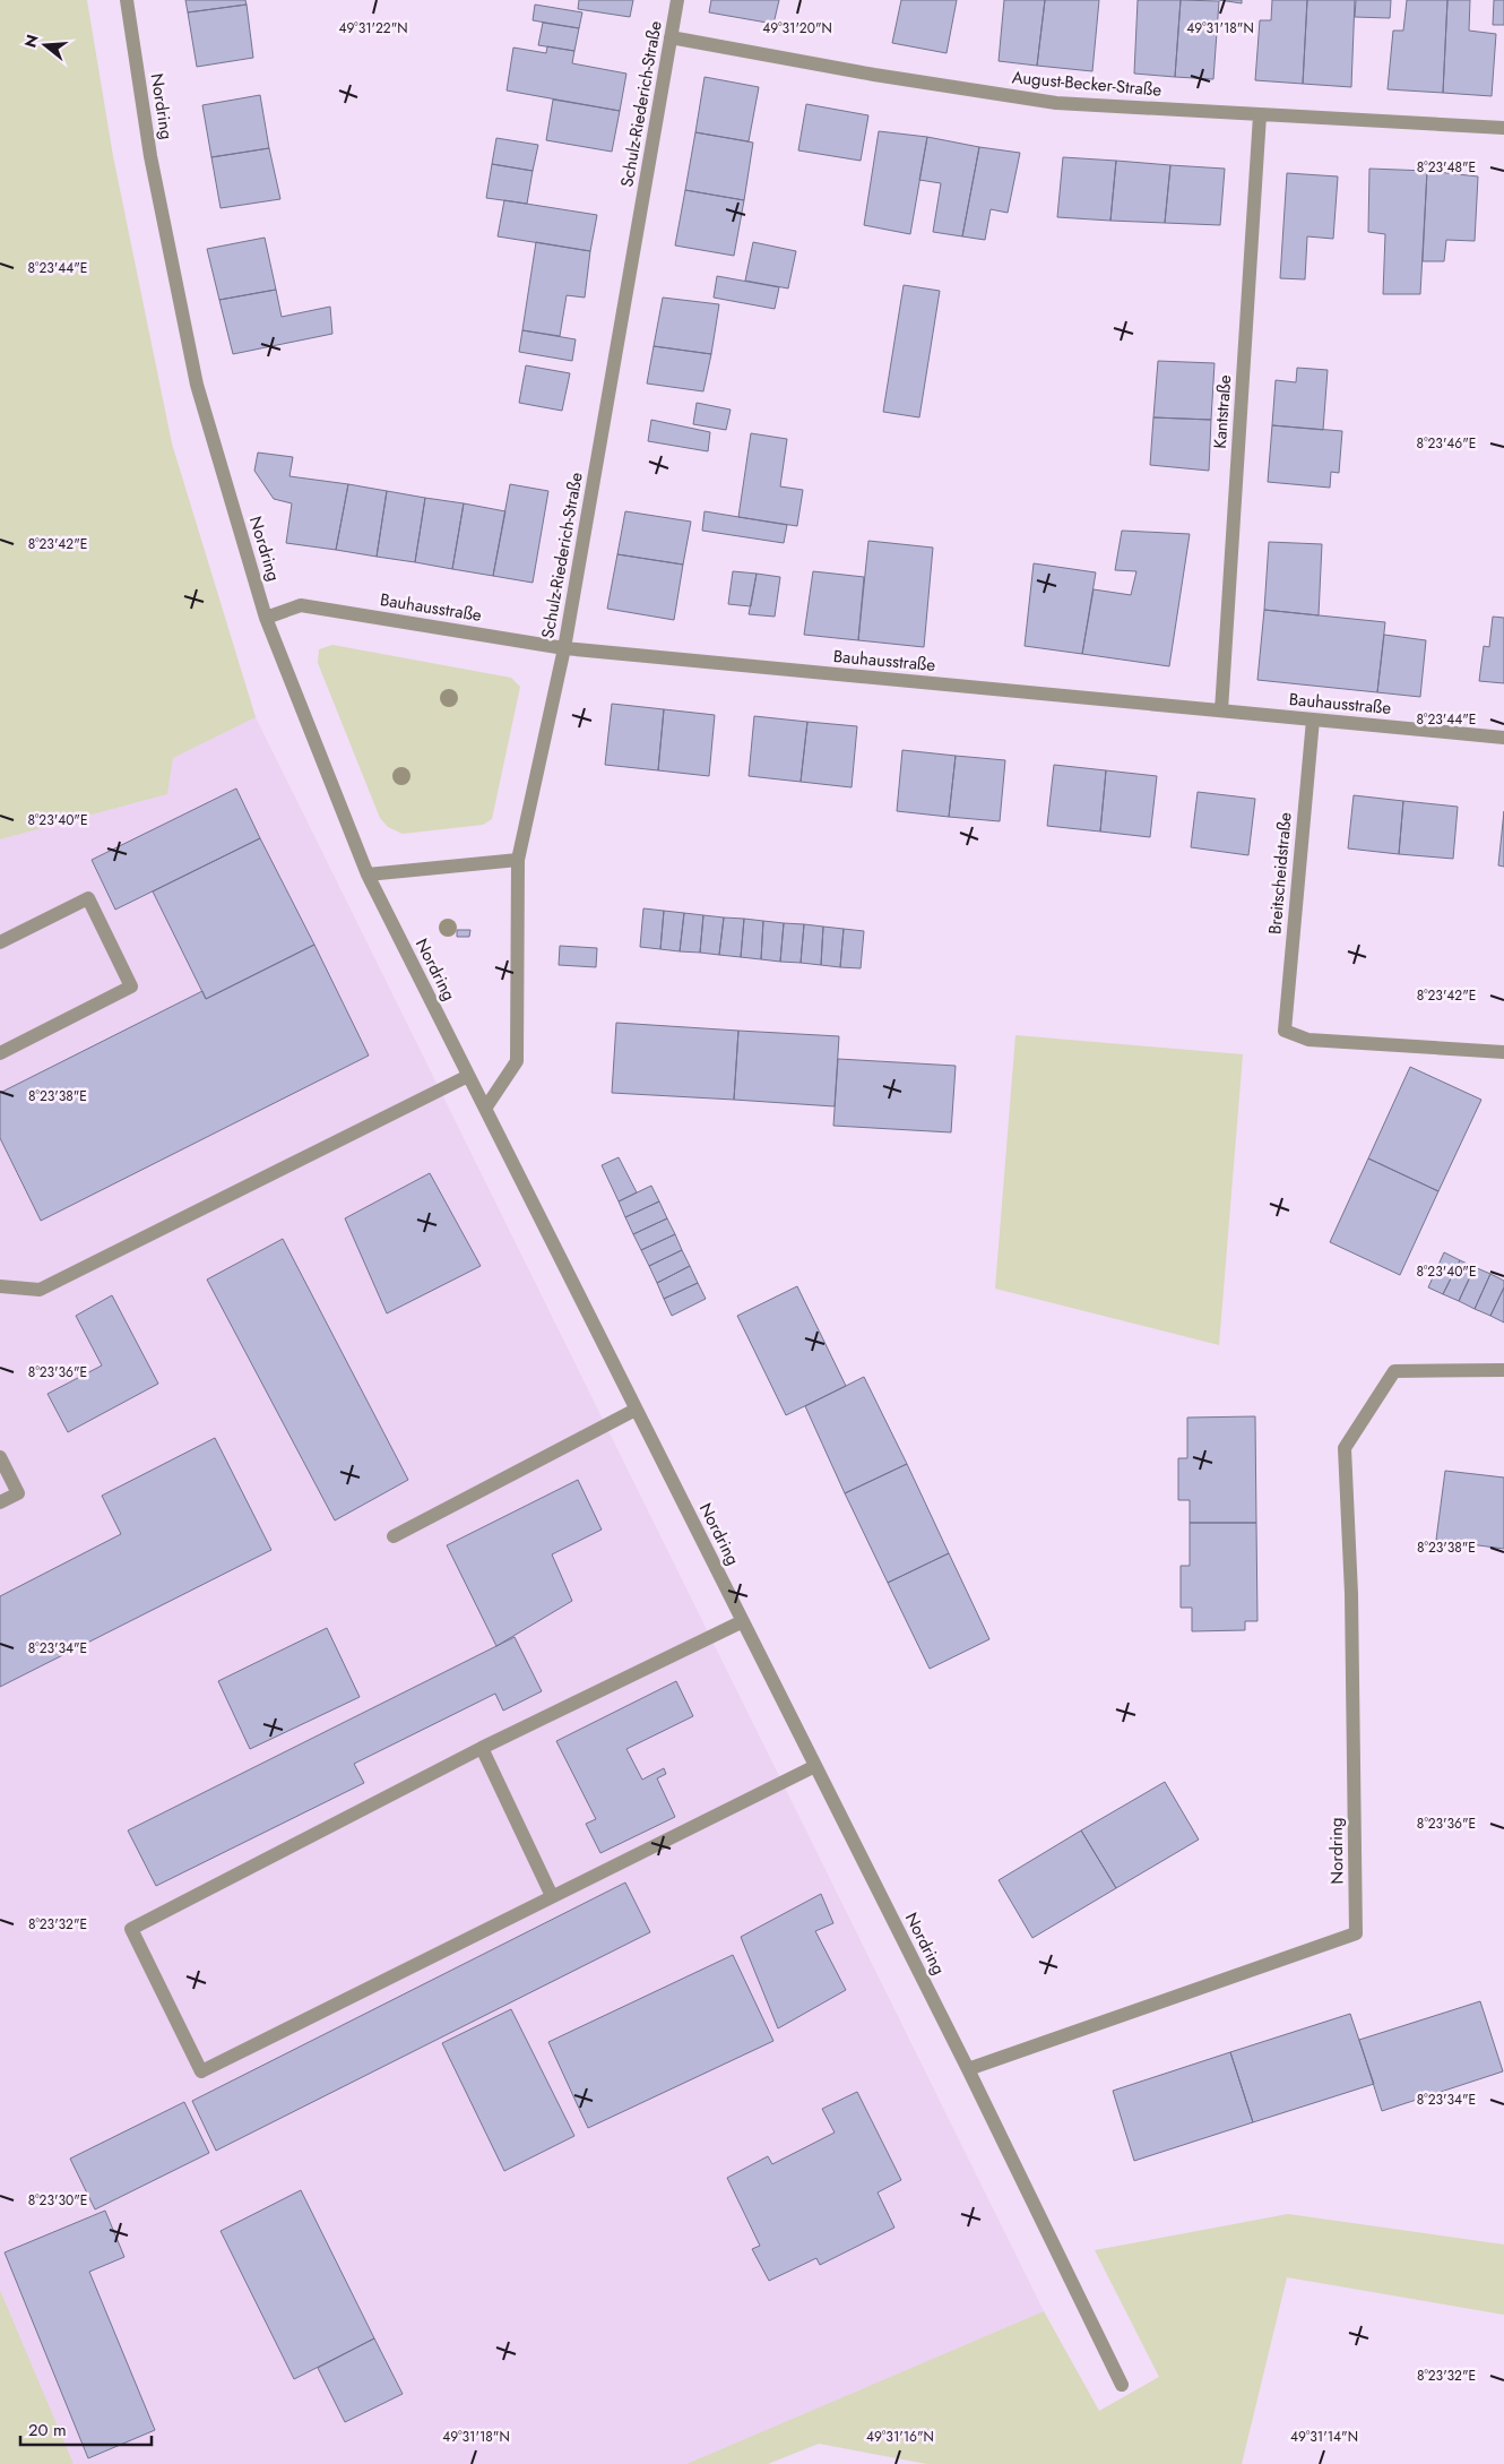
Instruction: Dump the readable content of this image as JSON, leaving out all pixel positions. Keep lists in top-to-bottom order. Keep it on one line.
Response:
{"streets":{"street":["August-Becker-Straße","Schulz-Riederich-Straße","Nordring","Kantstraße","Bauhausstraße","Breitscheidstraße"]},"crossings":[["August-Becker-Straße","Schulz-Riederich-Straße"],["August-Becker-Straße","Kantstraße"],["Schulz-Riederich-Straße","Nordring"],["Schulz-Riederich-Straße","Bauhausstraße"],["Nordring","Bauhausstraße"],["Kantstraße","Bauhausstraße"],["Bauhausstraße","Breitscheidstraße"]],"scale_bar":"20 m","north":"left","coordinates":["49°31'22\"N","49°31'20\"N","49°31'18\"N","8°23'48\"E","8°23'44\"E","8°23'46\"E","8°23'42\"E","8°23'40\"E","8°23'38\"E","8°23'36\"E","8°23'34\"E","8°23'32\"E","8°23'30\"E","49°31'16\"N","49°31'14\"N"]}
